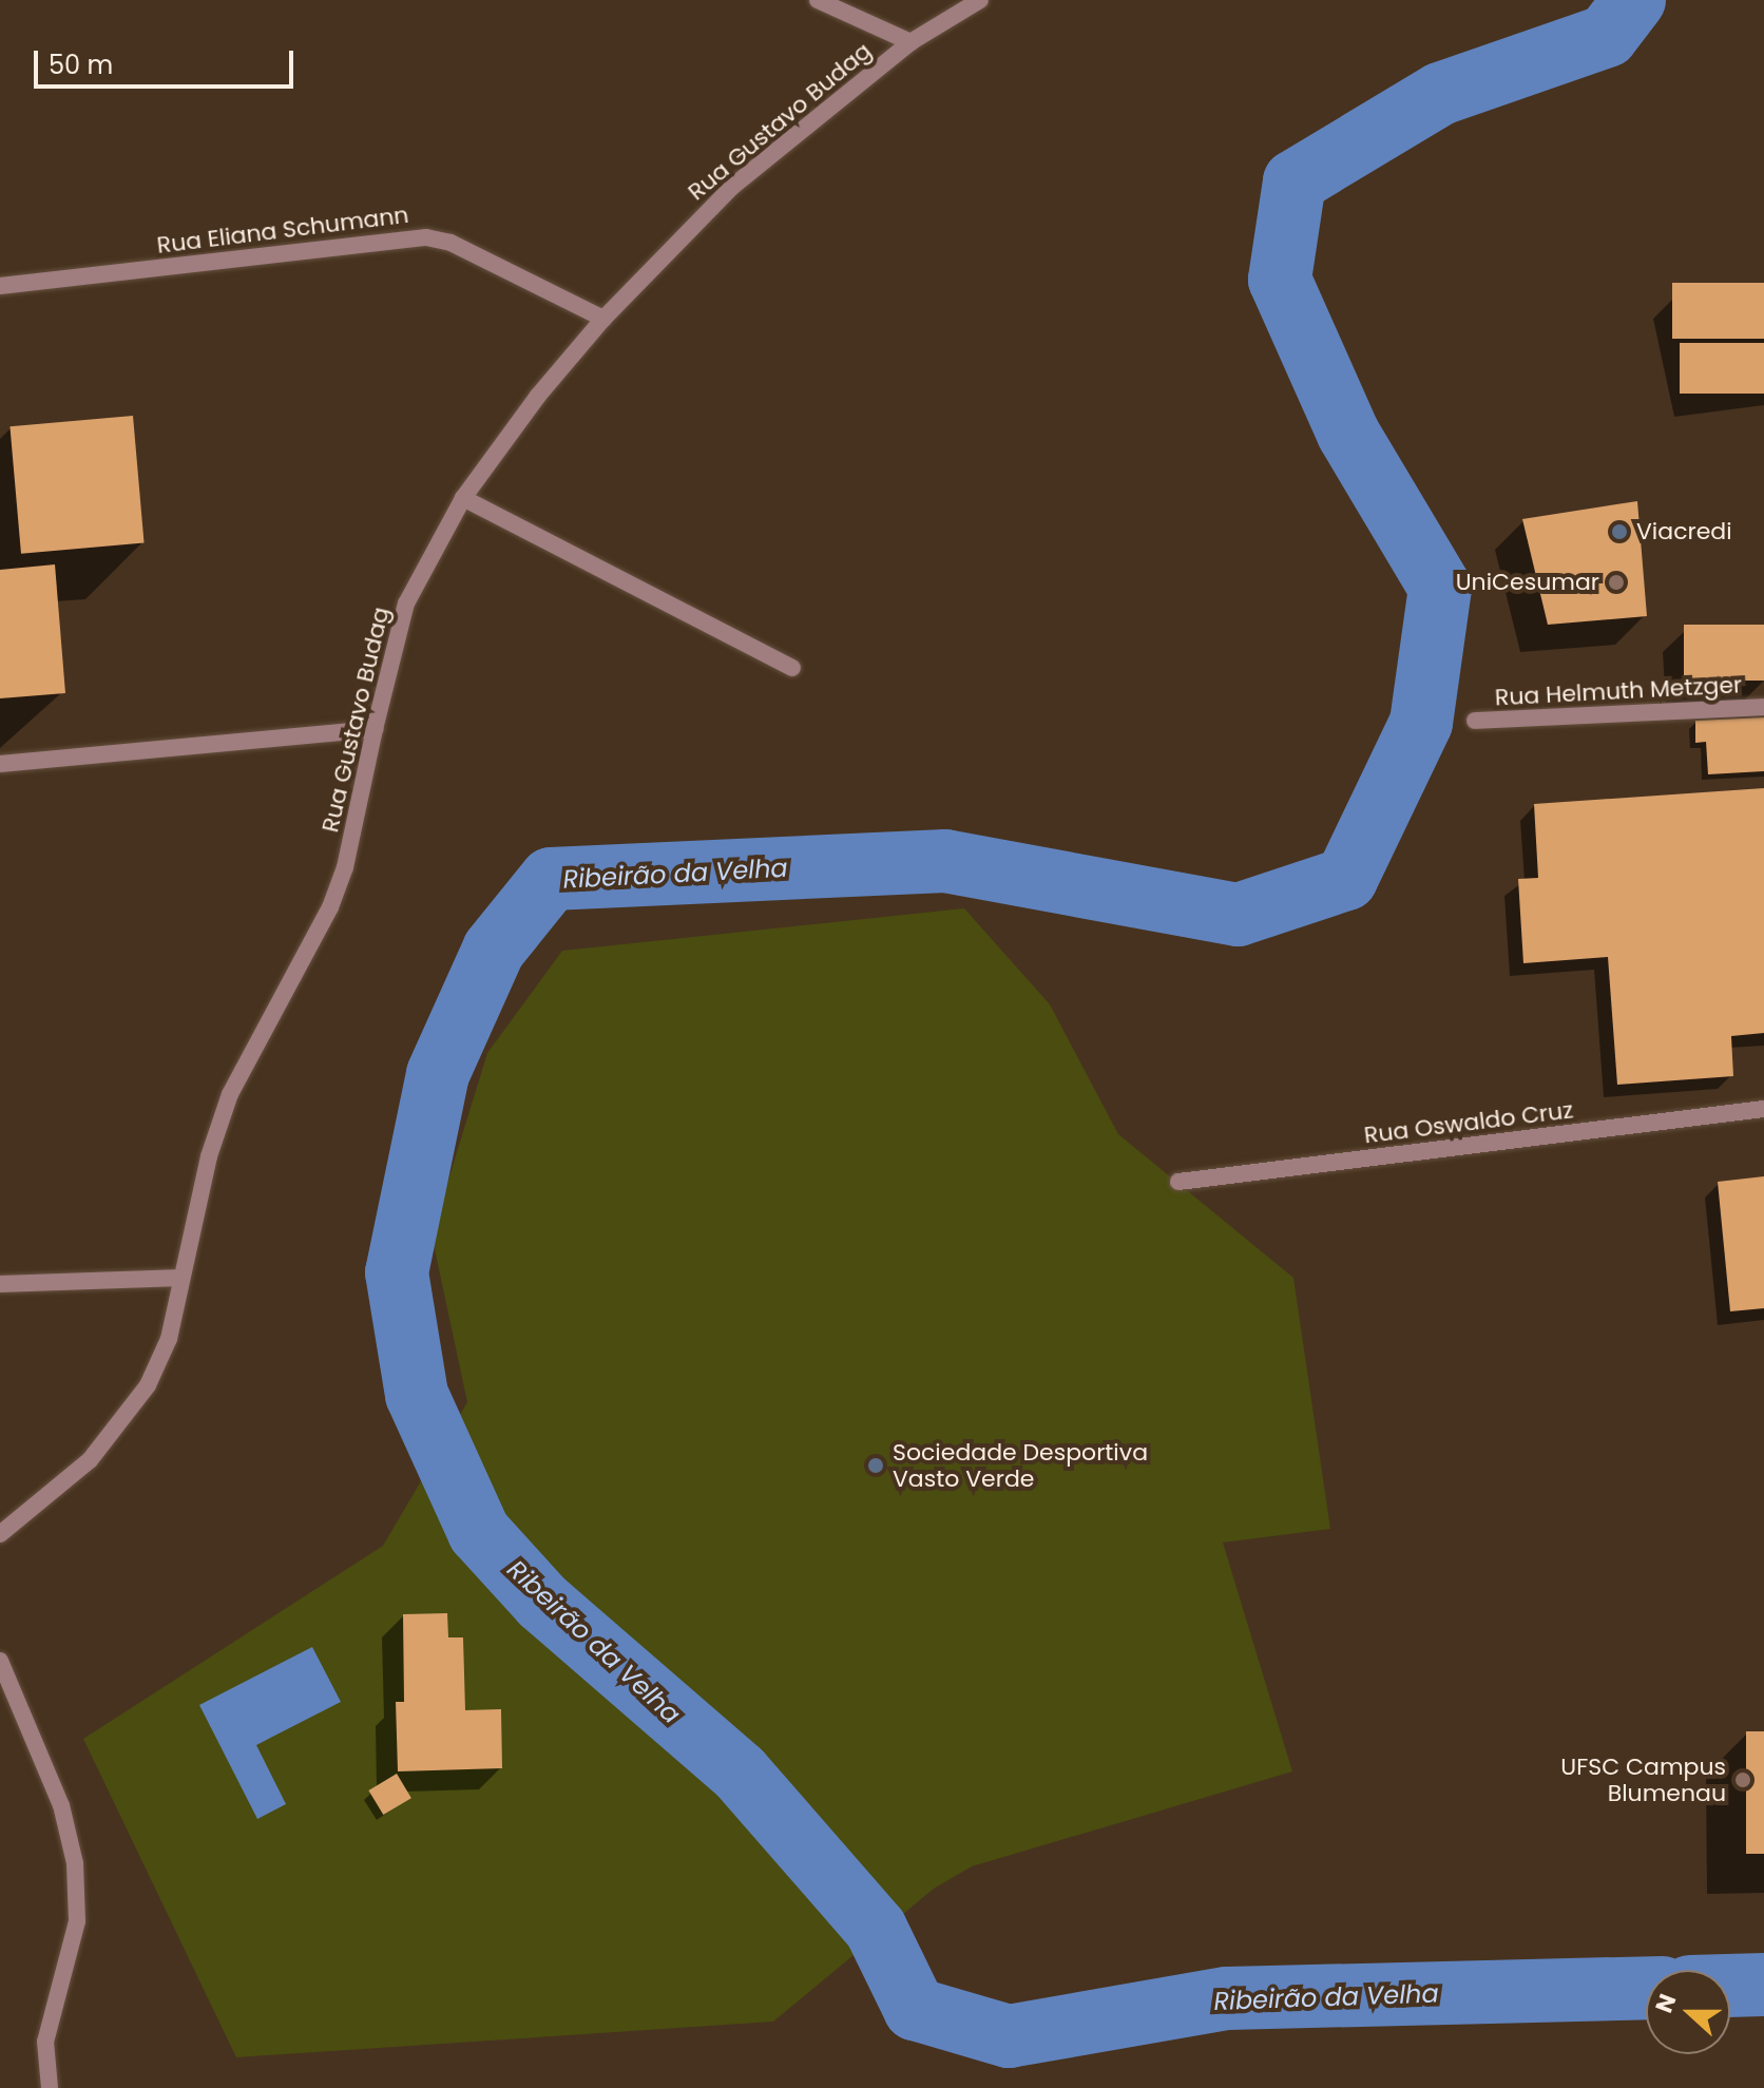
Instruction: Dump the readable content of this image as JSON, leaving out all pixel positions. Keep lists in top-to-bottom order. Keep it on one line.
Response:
{"streets":{"street":["Rua Gustavo Budag","Rua Eliana Schumann","Rua Helmuth Metzger","Rua Oswaldo Cruz"]},"crossings":[["Rua Gustavo Budag","Rua Eliana Schumann"]],"water":["Ribeirão da Velha"],"places":["Viacredi","UniCesumar","Sociedade Desportiva Vasto Verde","UFSC Campus Blumenau"],"scale_bar":"50 m","north":"left"}
